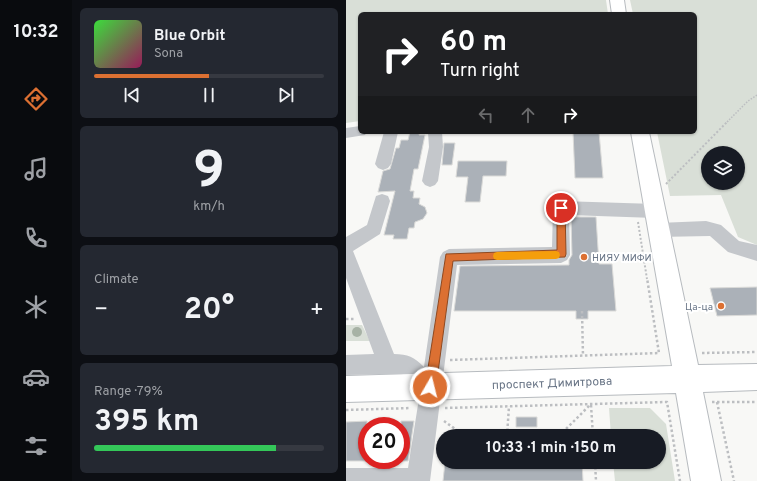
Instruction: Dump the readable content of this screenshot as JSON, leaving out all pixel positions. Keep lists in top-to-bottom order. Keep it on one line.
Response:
{"streets":{"main road":["проспект Димитрова"]},"places":["НИЯУ МИФИ","Ца-ца"],"page":{"tabs":"10:32","turn":["60 m","Turn right"],"song":["Blue Orbit","Sona"],"tile":[["9","km/h"],"Climate",["Range · 79%","395 km"]],"heat":["−","20°","+"],"limit":"20","trip":"10:33 · 1 min · 150 m"}}
